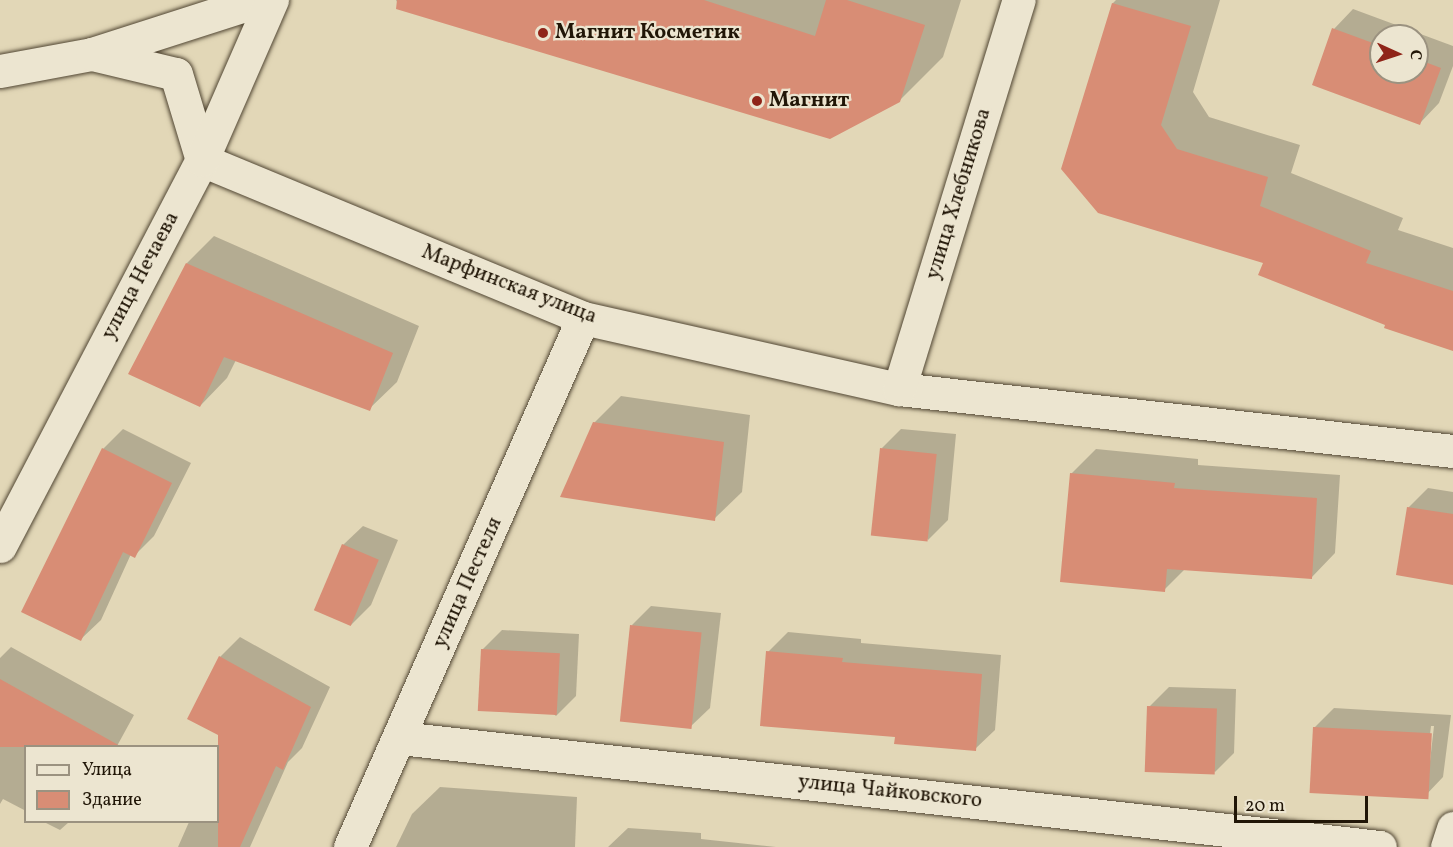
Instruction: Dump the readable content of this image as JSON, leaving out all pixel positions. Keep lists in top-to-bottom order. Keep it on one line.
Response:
{"streets":{"street":["улица Хлебникова","улица Нечаева","Марфинская улица","улица Пестеля","улица Чайковского"]},"crossings":[["улица Хлебникова","Марфинская улица"],["улица Нечаева","Марфинская улица"],["Марфинская улица","улица Пестеля"],["улица Пестеля","улица Чайковского"]],"places":["Магнит Косметик","Магнит"],"legend":["Улица","Здание"],"scale_bar":"20 m","north":"right"}
